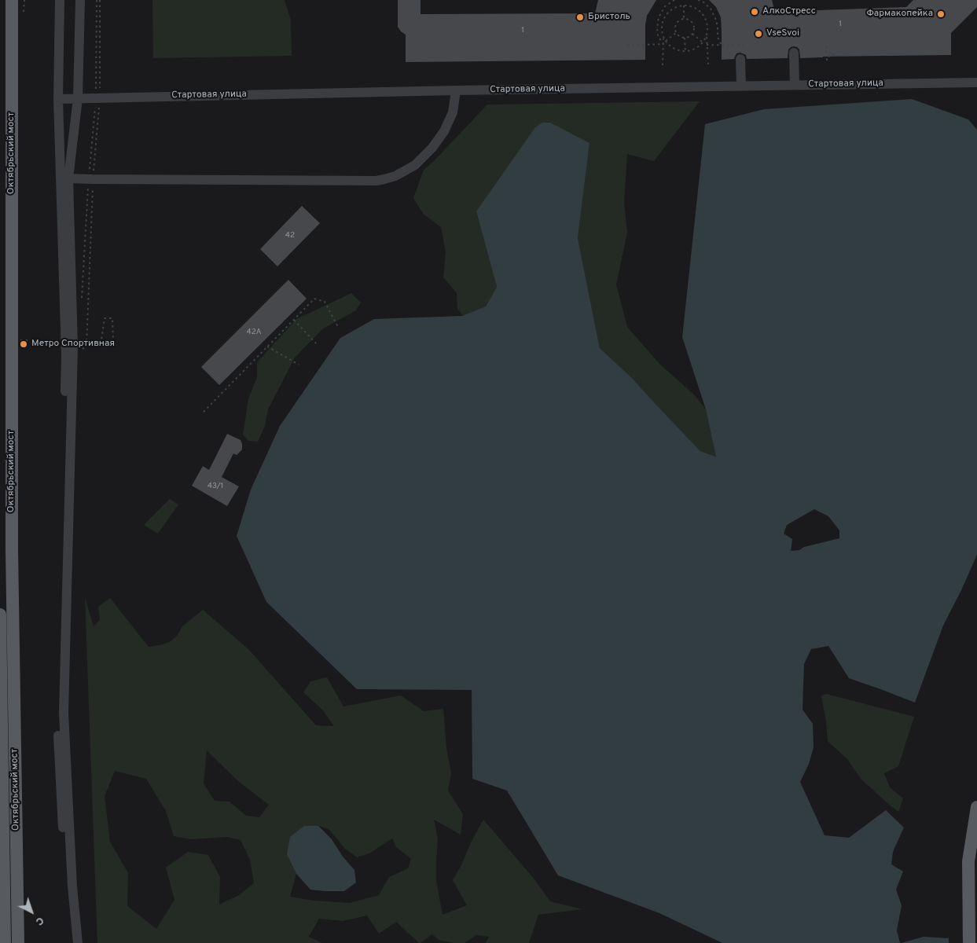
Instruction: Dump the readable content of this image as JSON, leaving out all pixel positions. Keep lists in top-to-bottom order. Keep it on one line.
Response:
{"streets":{"main road":["Октябрьский мост"],"street":["Стартовая улица"]},"places":["АлкоСтресс","Фармакопейка","Бристоль","VseSvoi","Метро Спортивная"],"house_numbers":["1","1","42","42А","43/1"],"north":"bottom right"}
